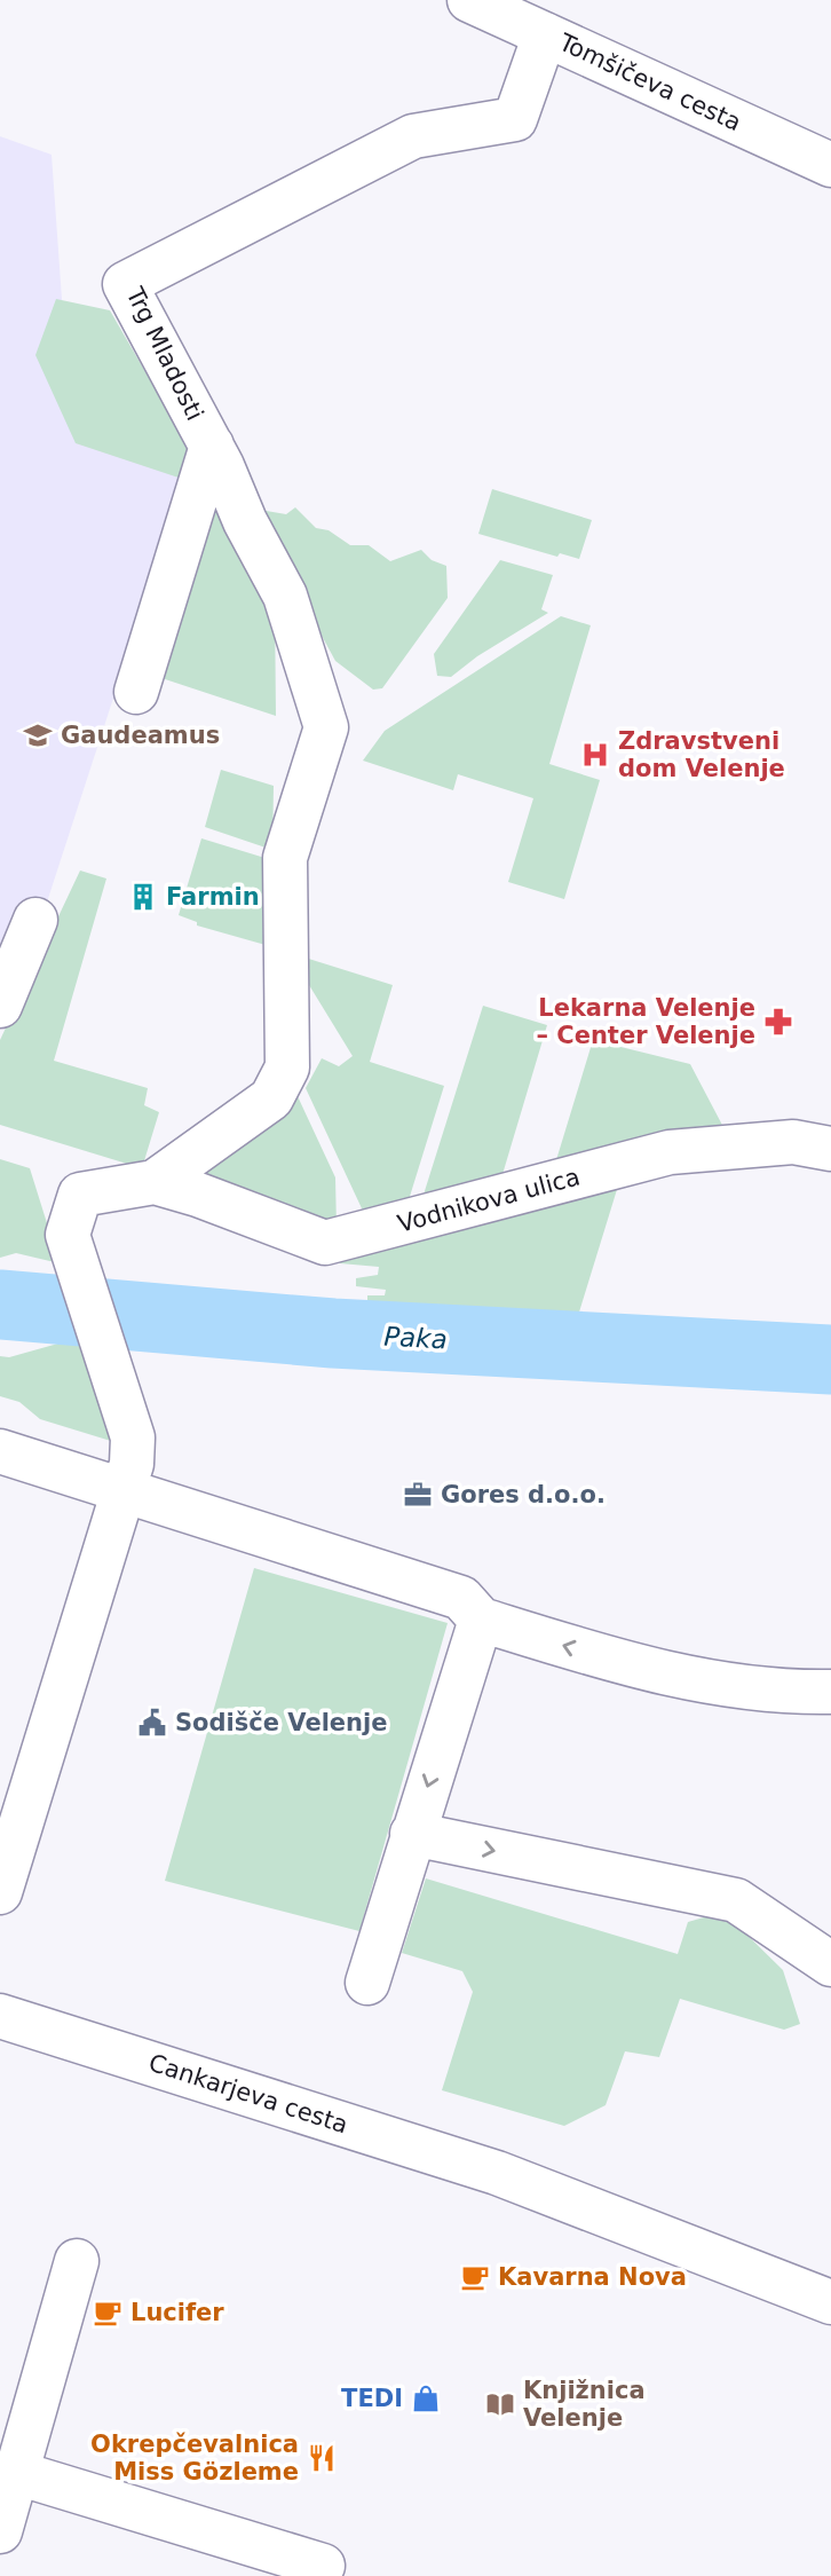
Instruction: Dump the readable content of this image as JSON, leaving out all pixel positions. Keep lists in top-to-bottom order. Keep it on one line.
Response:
{"streets":{"street":["Tomšičeva cesta","Trg Mladosti","Vodnikova ulica","Cankarjeva cesta"]},"crossings":[["Tomšičeva cesta","Trg Mladosti"],["Trg Mladosti","Vodnikova ulica"]],"water":["Paka"],"places":{"school or university":["Gaudeamus"],"hospital":["Zdravstveni dom Velenje"],"building":["Farmin"],"pharmacy":["Lekarna Velenje – Center Velenje"],"office":["Gores d.o.o."],"public building":["Sodišče Velenje"],"cafe":["Kavarna Nova","Lucifer"],"shop":["TEDI"],"library":["Knjižnica Velenje"],"restaurant":["Okrepčevalnica Miss Gözleme"]}}
